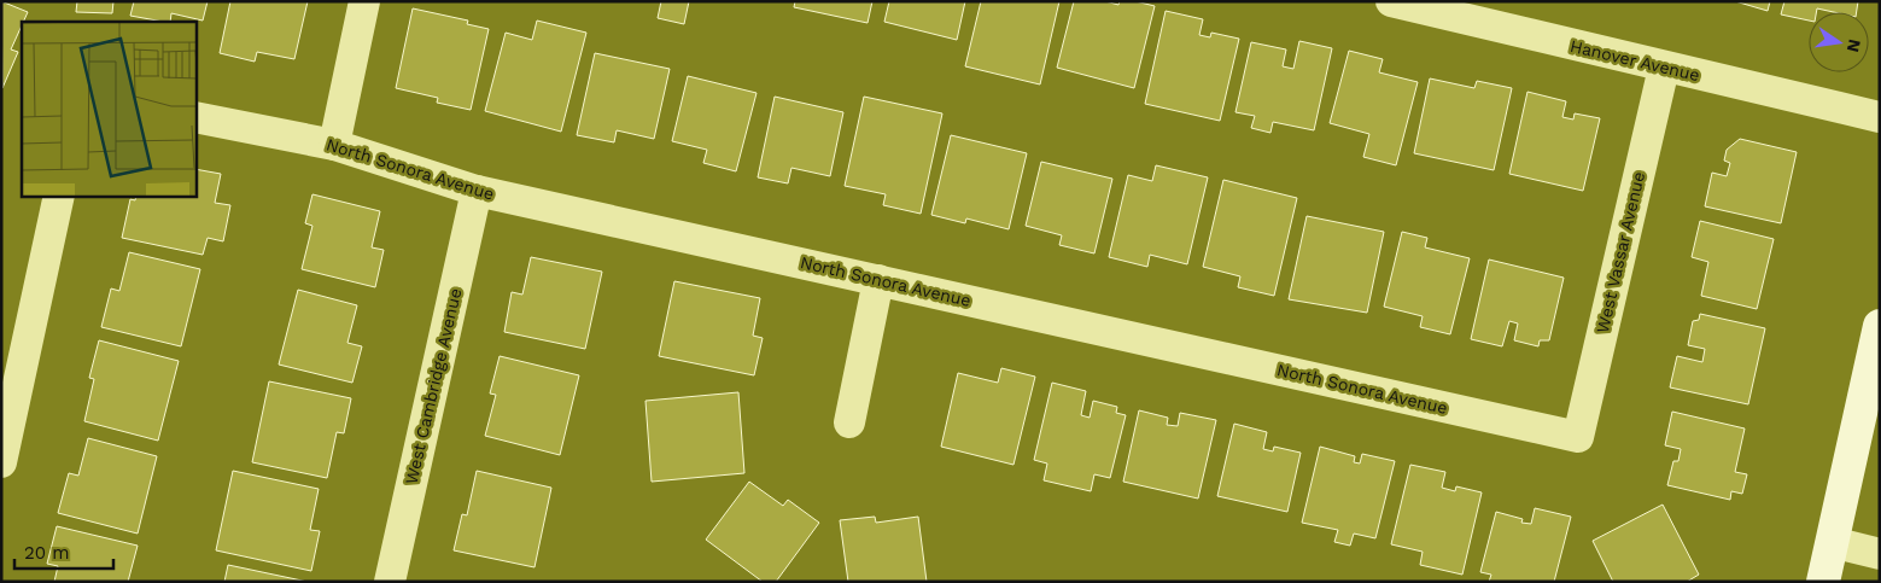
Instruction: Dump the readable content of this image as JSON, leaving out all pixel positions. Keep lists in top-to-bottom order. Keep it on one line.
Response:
{"streets":{"street":["Hanover Avenue","North Sonora Avenue","West Vassar Avenue","West Cambridge Avenue"]},"crossings":[["Hanover Avenue","West Vassar Avenue"],["North Sonora Avenue","West Vassar Avenue"],["North Sonora Avenue","West Cambridge Avenue"]],"scale_bar":"20 m","north":"right"}
